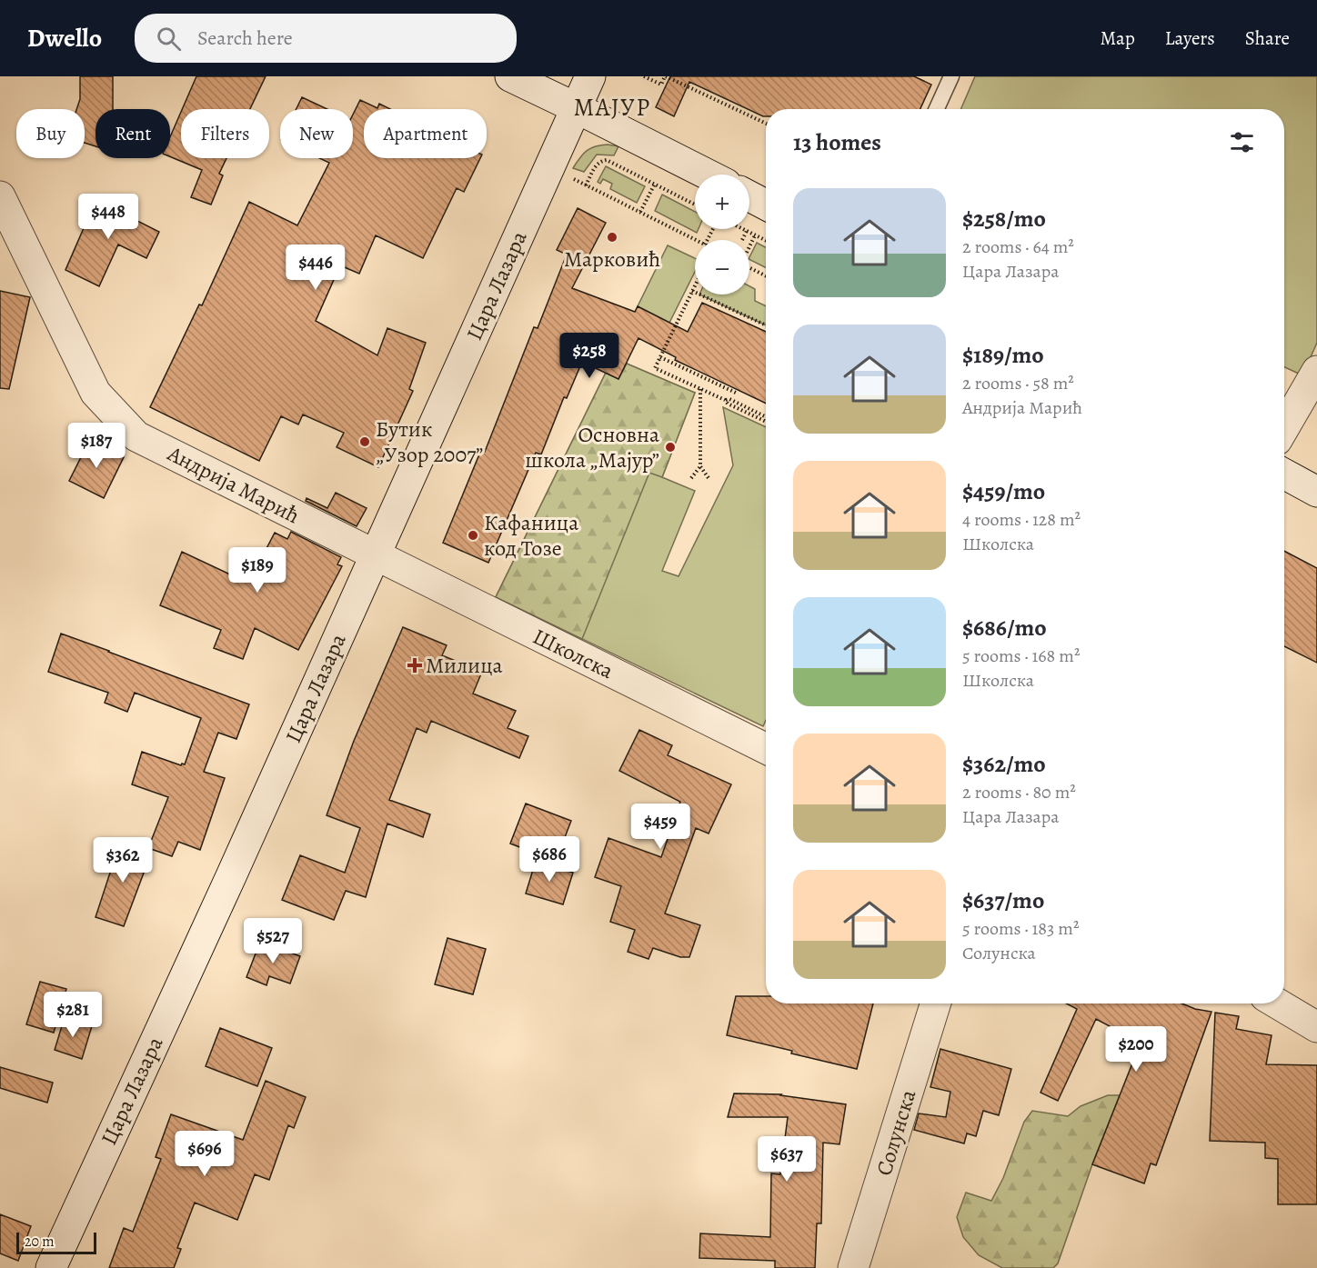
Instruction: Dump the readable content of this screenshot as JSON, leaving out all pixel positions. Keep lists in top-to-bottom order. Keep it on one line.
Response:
{"streets":{"street":["Цара Лазара","Андрија Марић","Школска","Солунска"]},"crossings":[["Цара Лазара","Андрија Марић"],["Цара Лазара","Школска"],["Андрија Марић","Школска"]],"districts":["МАЈУР"],"places":{"other":["Марковић","Бутик „Узор 2007”","Основна школа „Мајур”","Кафаница код Тозе"],"health":["Милица"]},"scale_bar":"20 m","page":{"header":"Dwello","search":"Search here","nav":["Map","Layers","Share"],"chip":["Buy","Rent","Filters","New","Apartment"],"heading":"13 homes","map_buttons":["+","−"],"list":[{"name":"$258/mo","note":"2 rooms · 64 m² · Цара Лазара"},{"name":"$189/mo","note":"2 rooms · 58 m² · Андрија Марић"},{"name":"$459/mo","note":"4 rooms · 128 m² · Школска"},{"name":"$686/mo","note":"5 rooms · 168 m² · Школска"},{"name":"$362/mo","note":"2 rooms · 80 m² · Цара Лазара"},{"name":"$637/mo","note":"5 rooms · 183 m² · Солунска"}],"price":["$448","$446","$258","$187","$189","$459","$686","$362","$527","$281","$200","$696","$637"],"scale":"20 m"}}
